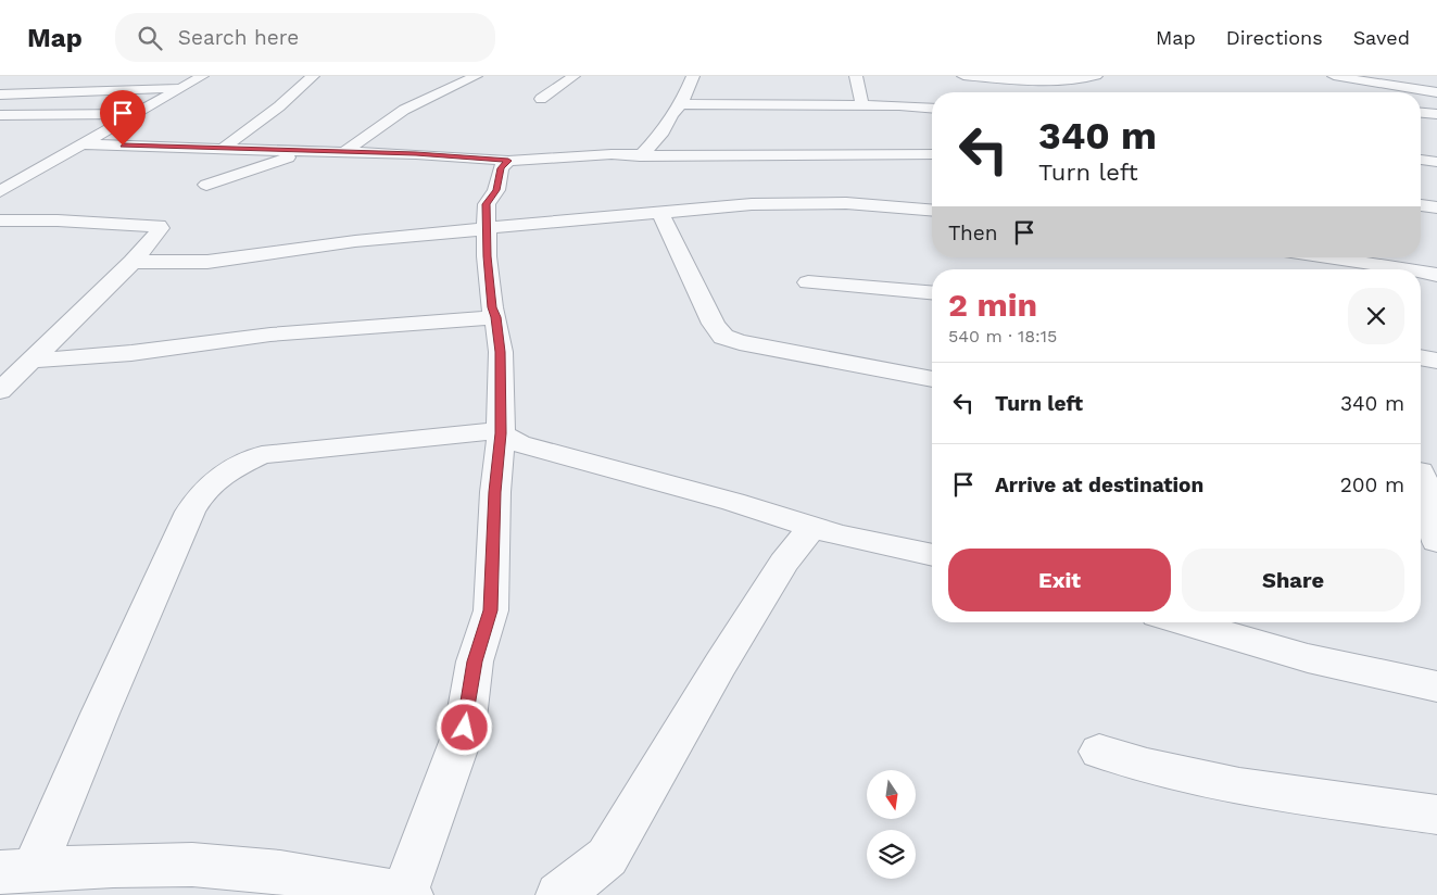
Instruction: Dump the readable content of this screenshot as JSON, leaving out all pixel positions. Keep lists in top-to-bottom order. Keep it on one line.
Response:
{"north":"bottom","page":{"header":"Map","search":"Search here","nav":["Map","Directions","Saved"],"turn":["340 m","Turn left"],"then":"Then","heading":["2 min","540 m · 18:15"],"list":[{"name":"Turn left","value":"340 m"},{"name":"Arrive at destination","value":"200 m"}],"buttons":["Exit","Share"]}}
